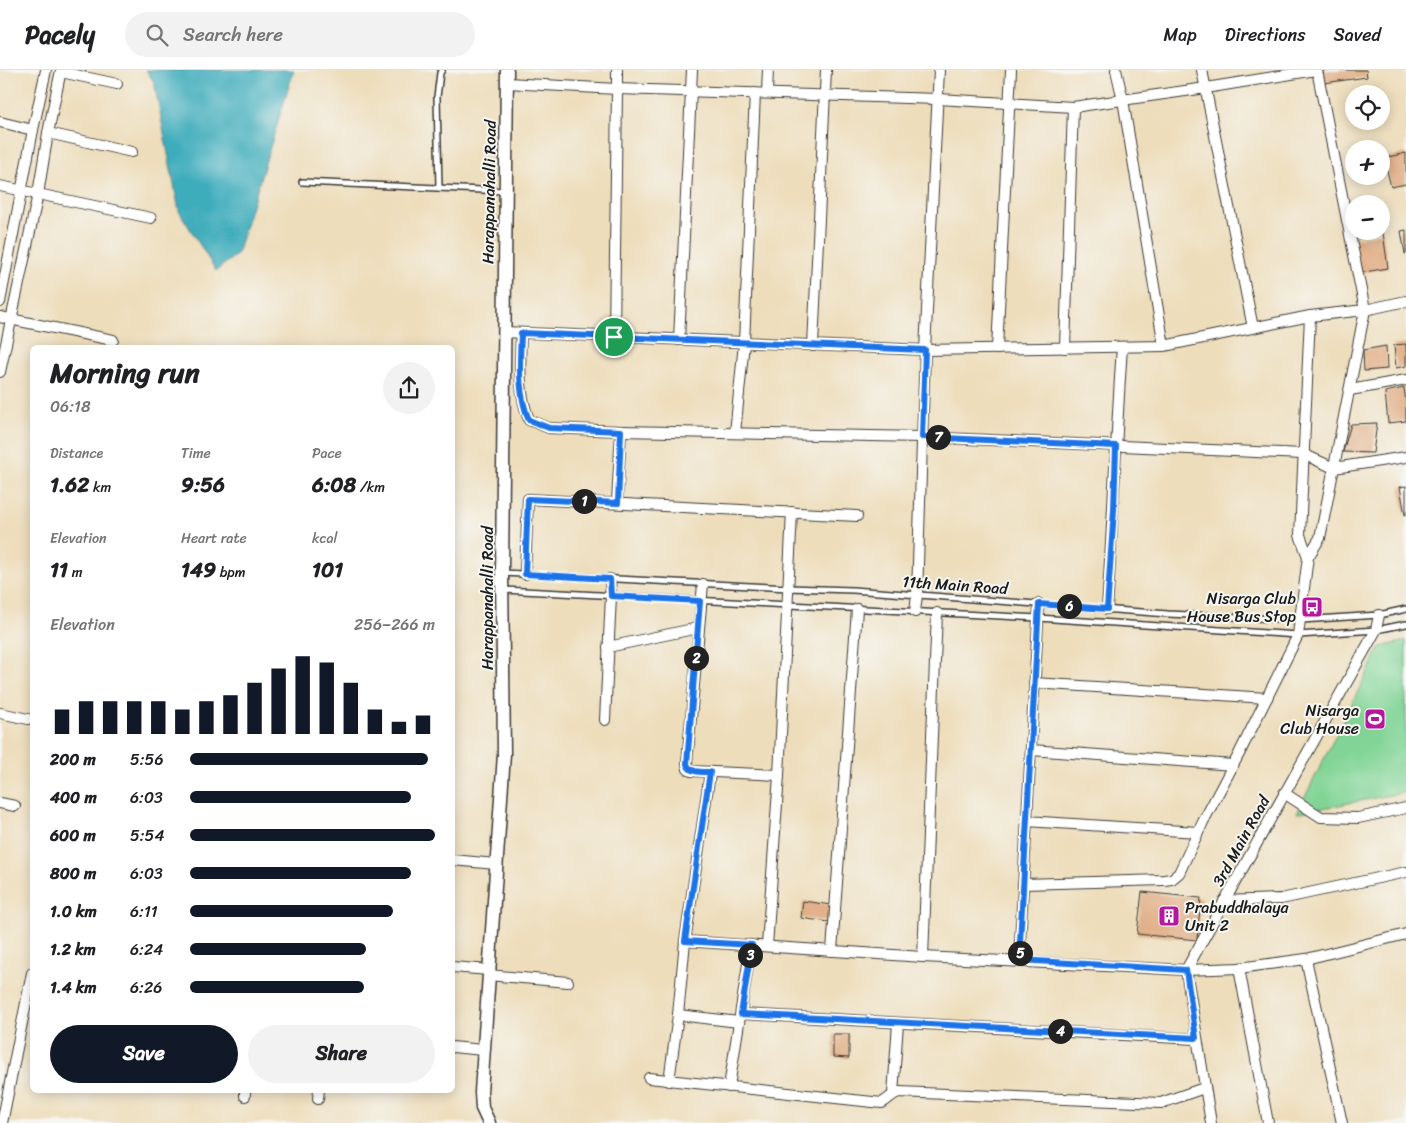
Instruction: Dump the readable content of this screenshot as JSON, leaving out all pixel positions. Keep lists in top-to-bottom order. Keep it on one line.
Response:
{"streets":{"street":["Harappanahalli Road","3rd Main Road"],"lane":["11th Main Road"]},"crossings":[["Harappanahalli Road","11th Main Road"],["11th Main Road","3rd Main Road"]],"places":{"bus stop":["Nisarga Club House Bus Stop"],"sports":["Nisarga Club House"],"building":["Prabuddhalaya Unit 2"]},"page":{"header":"Pacely","search":"Search here","nav":["Map","Directions","Saved"],"map_buttons":["+","−"],"heading":["Morning run","06:18"],"pins":["7","1","6","2","5","3","4"],"stats":[["Distance","1.62 km"],["Time","9:56"],["Pace","6:08 /km"],["Elevation","11 m"],["Heart rate","149 bpm"],["kcal","101"]],"chart":["Elevation","256–266 m"],"list":[{"name":"200 m","note":"5:56"},{"name":"400 m","note":"6:03"},{"name":"600 m","note":"5:54"},{"name":"800 m","note":"6:03"},{"name":"1.0 km","note":"6:11"},{"name":"1.2 km","note":"6:24"},{"name":"1.4 km","note":"6:26"}],"buttons":["Save","Share"]}}
